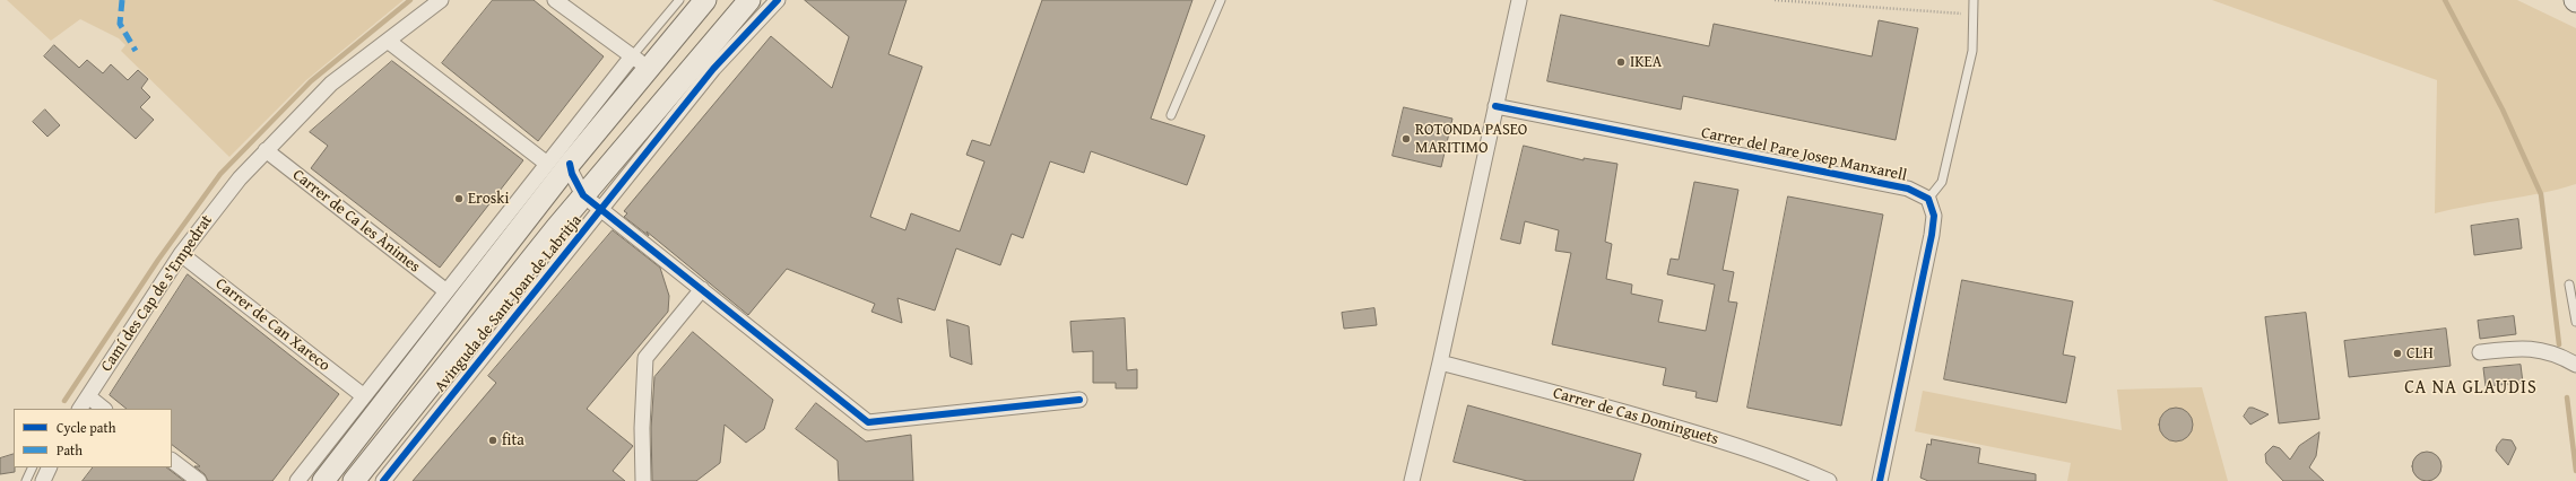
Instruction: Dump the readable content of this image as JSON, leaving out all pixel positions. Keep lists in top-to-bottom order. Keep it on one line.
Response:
{"streets":{"main road":["Avinguda de Sant Joan de Labritja"],"street":["Carrer del Pare Josep Manxarell","Carrer de Ca les Ànimes","Camí des Cap de s'Empedrat","Carrer de Can Xareco","Carrer de Cas Dominguets"]},"crossings":[["Carrer de Ca les Ànimes","Camí des Cap de s'Empedrat"],["Camí des Cap de s'Empedrat","Carrer de Can Xareco"]],"districts":["CA NA GLAUDIS"],"places":["IKEA","ROTONDA PASEO MARITIMO","Eroski","CLH","fita"],"legend":["Cycle path","Path"]}
